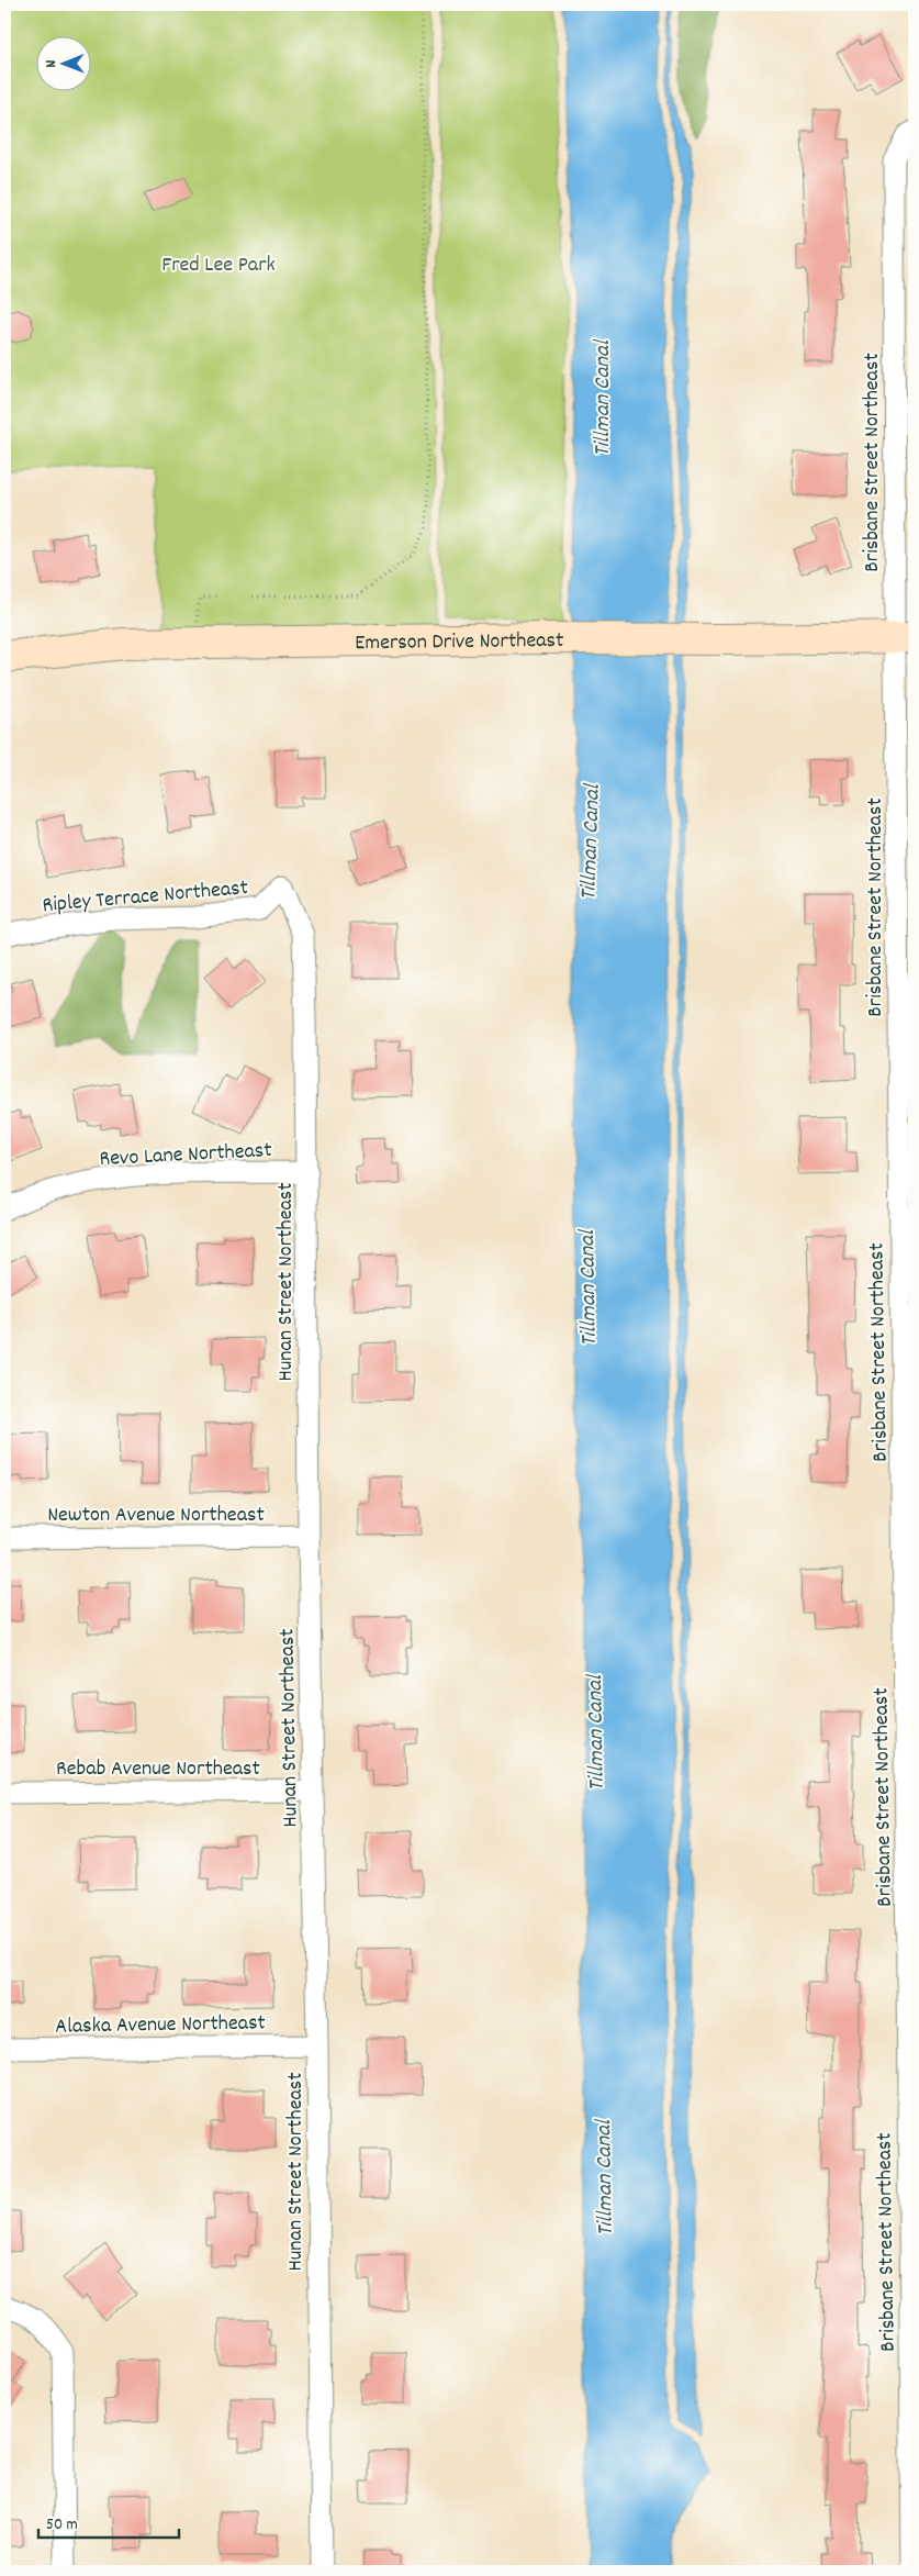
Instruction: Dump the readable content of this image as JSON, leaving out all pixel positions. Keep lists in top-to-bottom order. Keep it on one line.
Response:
{"streets":{"street":["Brisbane Street Northeast","Emerson Drive Northeast","Ripley Terrace Northeast","Revo Lane Northeast","Hunan Street Northeast","Newton Avenue Northeast","Rebab Avenue Northeast","Alaska Avenue Northeast"]},"crossings":[["Brisbane Street Northeast","Emerson Drive Northeast"],["Ripley Terrace Northeast","Hunan Street Northeast"],["Revo Lane Northeast","Hunan Street Northeast"],["Hunan Street Northeast","Newton Avenue Northeast"],["Hunan Street Northeast","Rebab Avenue Northeast"],["Hunan Street Northeast","Alaska Avenue Northeast"]],"water":["Tillman Canal"],"parks":["Fred Lee Park"],"scale_bar":"50 m","north":"left"}
